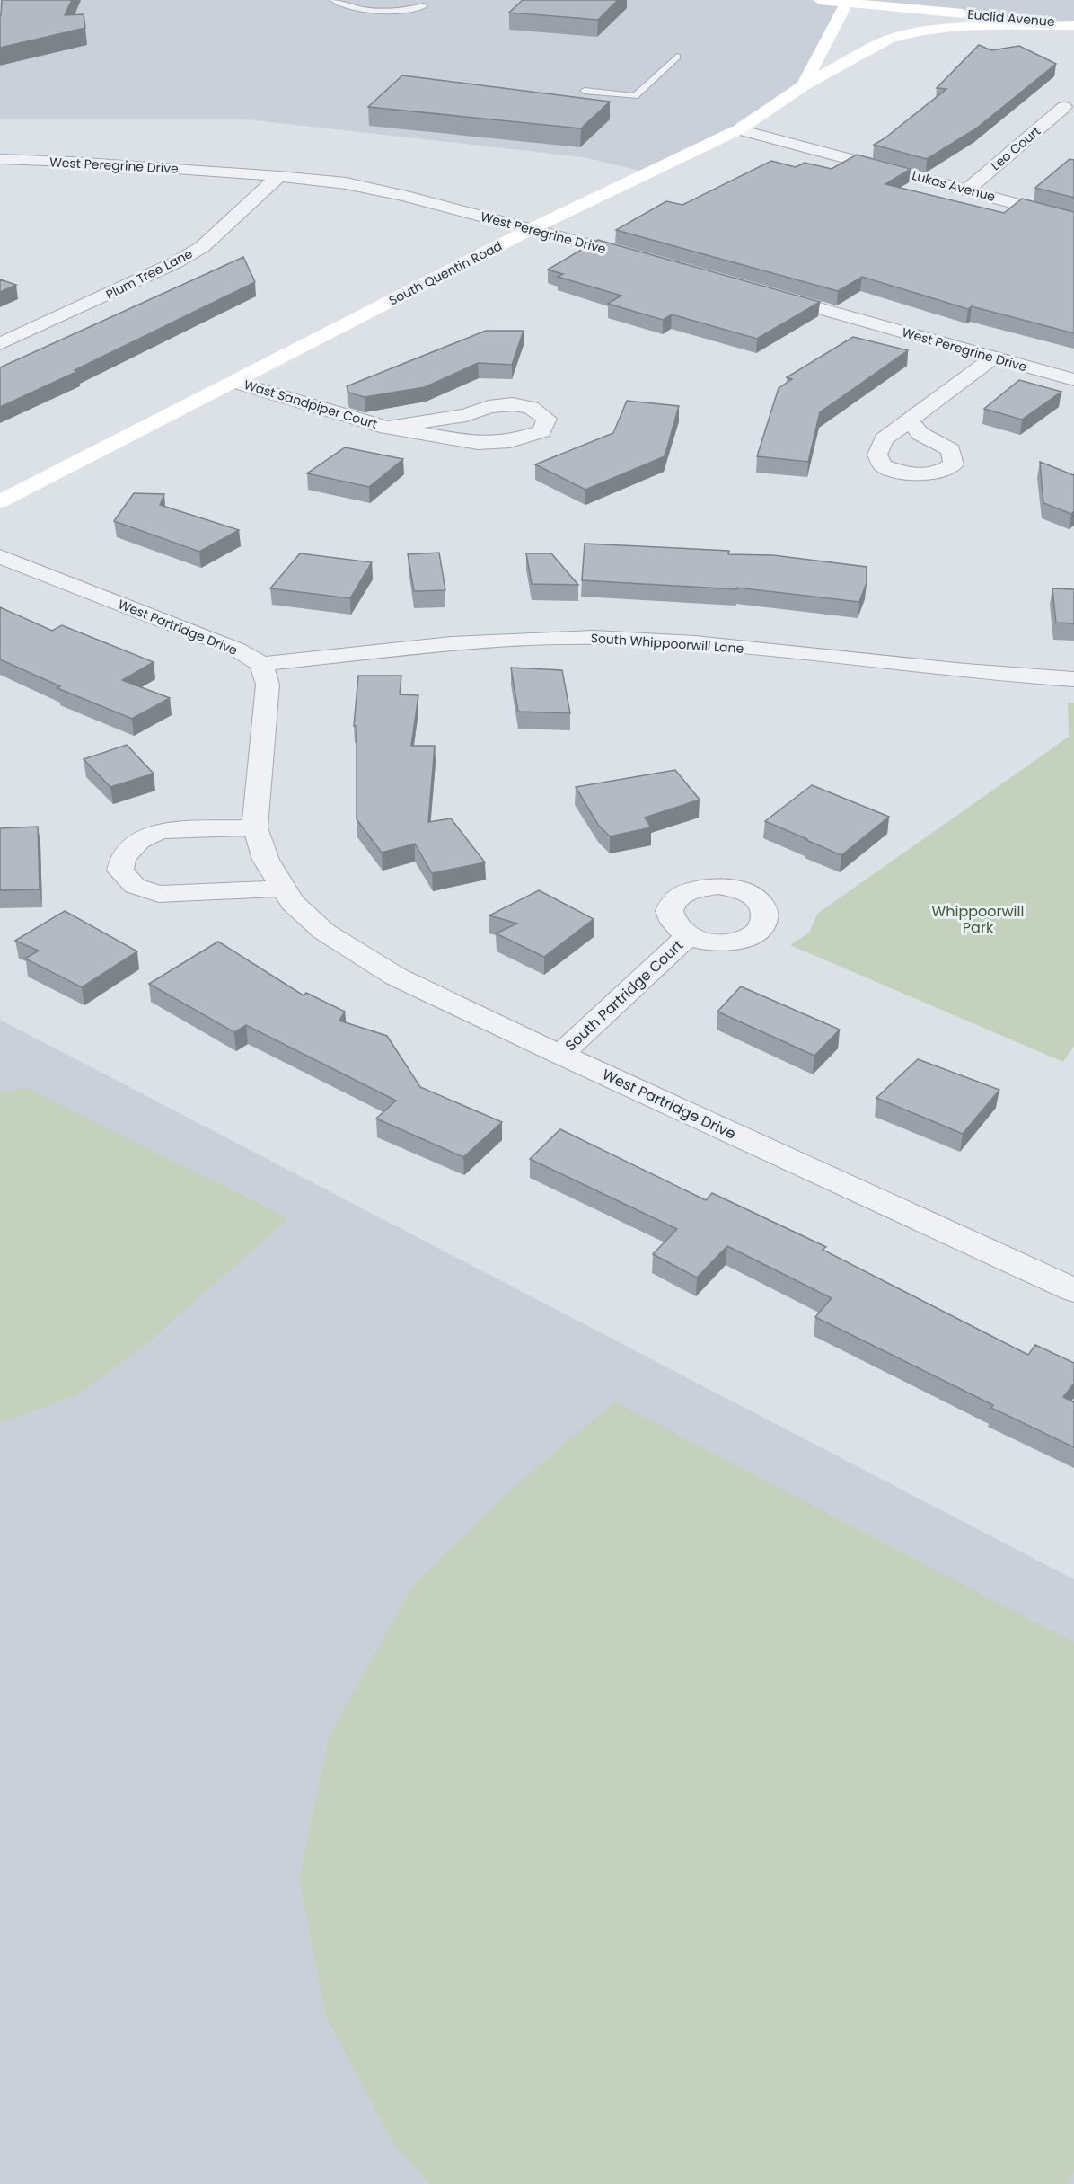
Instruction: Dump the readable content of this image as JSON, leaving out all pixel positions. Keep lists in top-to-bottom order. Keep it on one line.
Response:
{"streets":{"main road":["Euclid Avenue","South Quentin Road"],"street":["Leo Court","West Peregrine Drive","Lukas Avenue","Plum Tree Lane","Wast Sandpiper Court","West Partridge Drive","South Whippoorwill Lane","South Partridge Court"]},"crossings":[["Euclid Avenue","South Quentin Road"],["Leo Court","Lukas Avenue"],["West Peregrine Drive","South Quentin Road"],["West Peregrine Drive","Plum Tree Lane"],["Lukas Avenue","South Quentin Road"],["South Quentin Road","Wast Sandpiper Court"],["West Partridge Drive","South Whippoorwill Lane"],["West Partridge Drive","South Partridge Court"]],"parks":["Whippoorwill Park"]}
